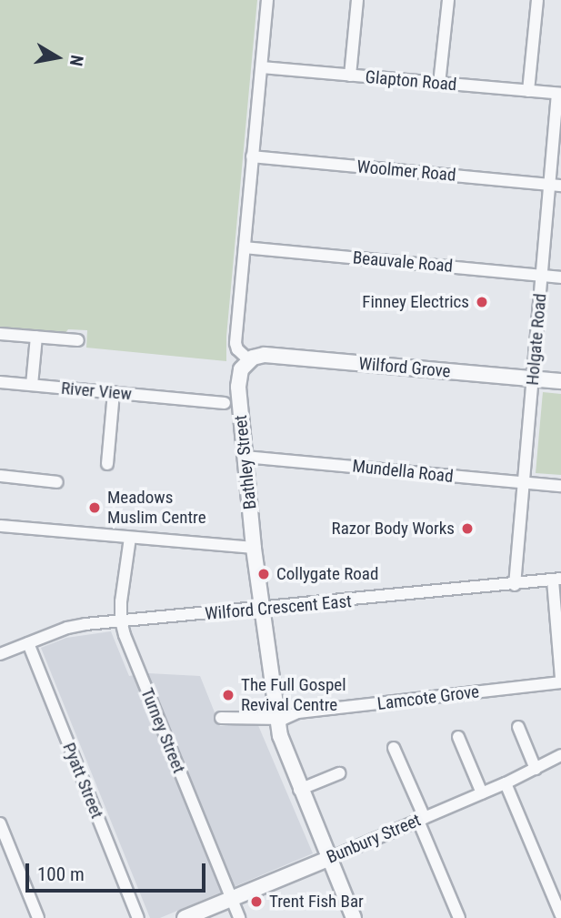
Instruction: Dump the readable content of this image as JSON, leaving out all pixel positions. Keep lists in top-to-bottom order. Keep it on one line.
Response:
{"streets":{"street":["Glapton Road","Woolmer Road","Beauvale Road","Holgate Road","Wilford Grove","River View","Bathley Street","Mundella Road","Wilford Crescent East","Lamcote Grove","Turney Street","Pyatt Street","Bunbury Street"]},"crossings":[["Glapton Road","Holgate Road"],["Woolmer Road","Holgate Road"],["Beauvale Road","Holgate Road"],["Holgate Road","Wilford Grove"],["Holgate Road","Mundella Road"],["Holgate Road","Wilford Crescent East"],["Wilford Grove","Bathley Street"],["Bathley Street","Mundella Road"],["Bathley Street","Wilford Crescent East"],["Bathley Street","Lamcote Grove"],["Bathley Street","Bunbury Street"],["Wilford Crescent East","Turney Street"],["Wilford Crescent East","Pyatt Street"],["Turney Street","Bunbury Street"]],"places":["Finney Electrics","Meadows Muslim Centre","Razor Body Works","Collygate Road","The Full Gospel Revival Centre","Trent Fish Bar"],"scale_bar":"100 m","north":"right"}
